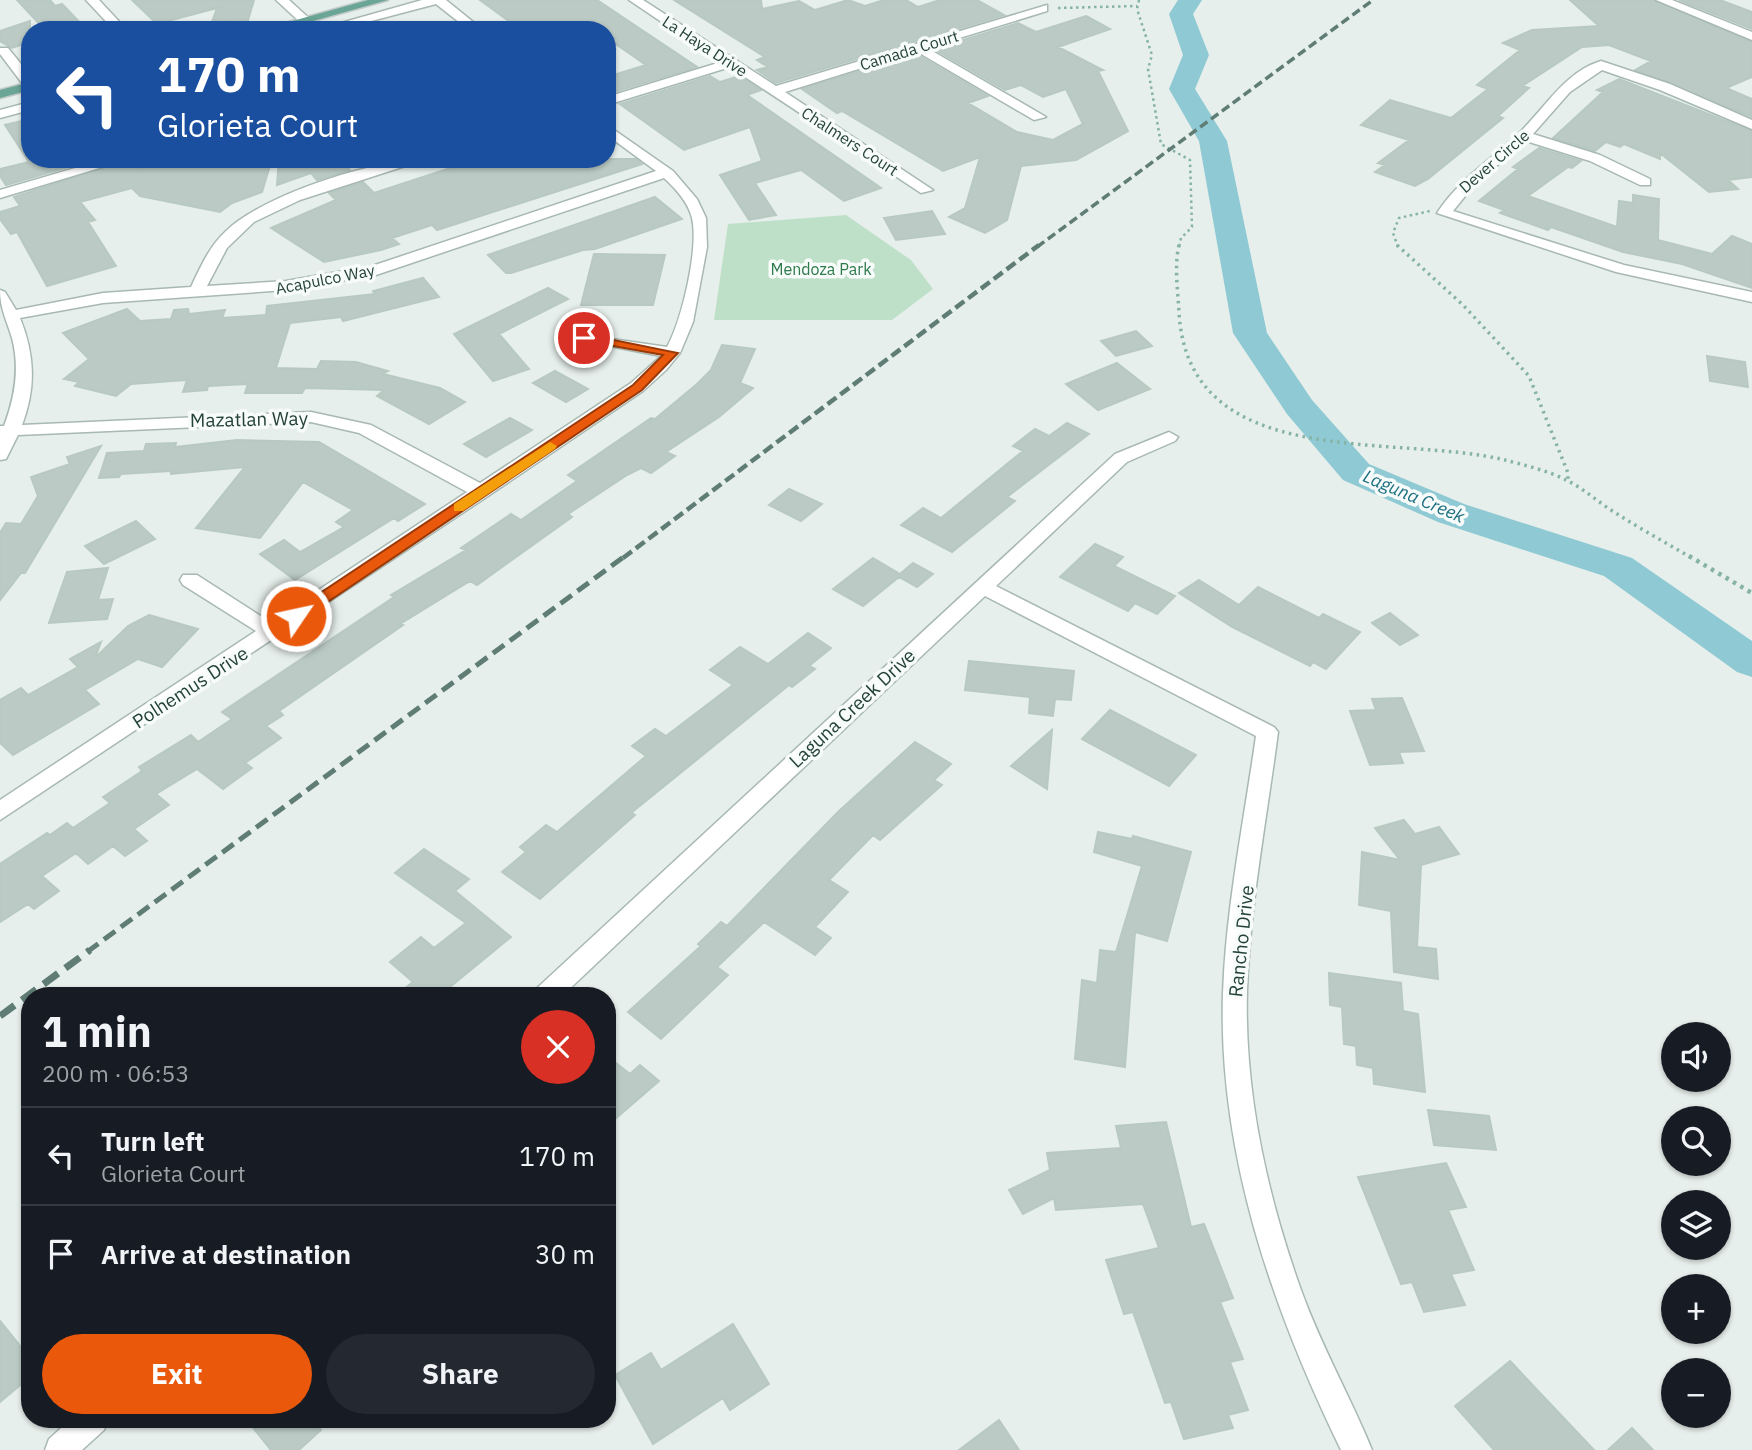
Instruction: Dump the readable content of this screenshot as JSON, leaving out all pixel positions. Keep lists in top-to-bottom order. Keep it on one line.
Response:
{"streets":{"street":["La Haya Drive","Camada Court","Chalmers Court","Dever Circle","Acapulco Way","Mazatlan Way","Polhemus Drive","Laguna Creek Drive","Rancho Drive"]},"crossings":[["La Haya Drive","Camada Court"],["La Haya Drive","Chalmers Court"],["Camada Court","Chalmers Court"],["Acapulco Way","Polhemus Drive"],["Mazatlan Way","Polhemus Drive"],["Laguna Creek Drive","Rancho Drive"]],"water":["Laguna Creek"],"parks":["Mendoza Park"],"page":{"turn":["170 m","Glorieta Court"],"heading":["1 min","200 m · 06:53"],"map_buttons":["+","−"],"list":[{"name":"Turn left","note":"Glorieta Court","value":"170 m"},{"name":"Arrive at destination","value":"30 m"}],"buttons":["Exit","Share"]}}
